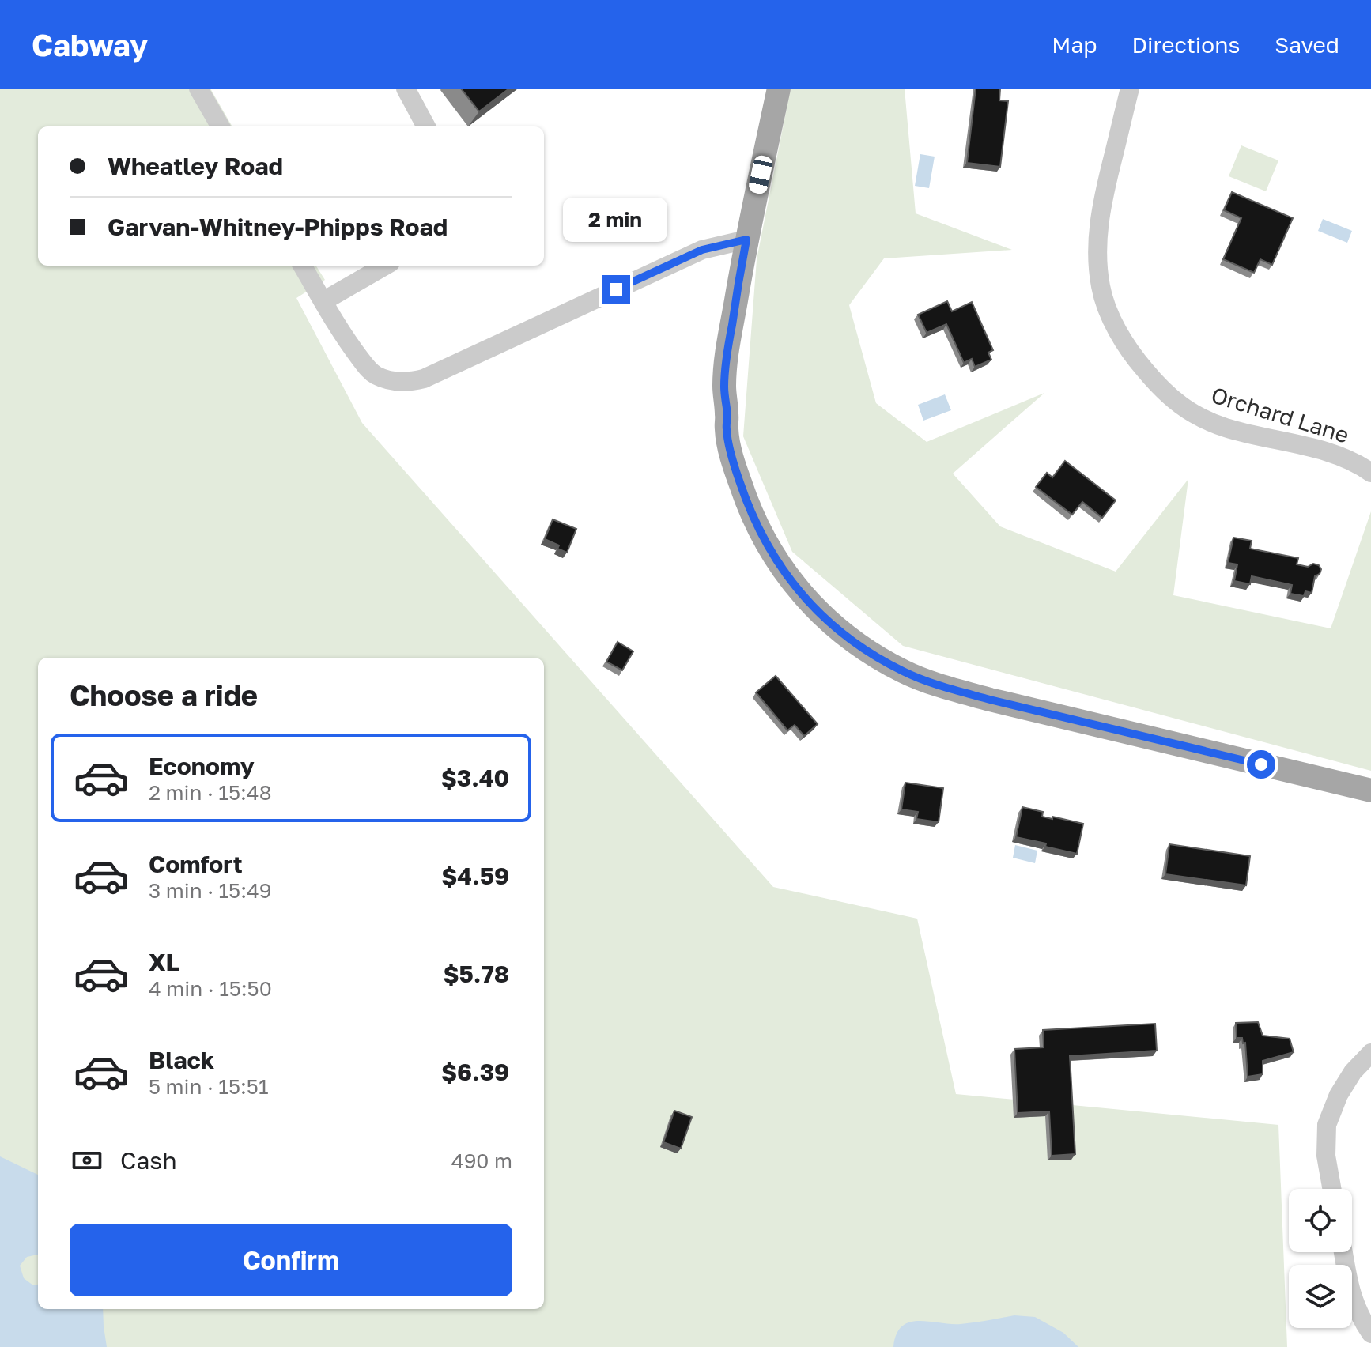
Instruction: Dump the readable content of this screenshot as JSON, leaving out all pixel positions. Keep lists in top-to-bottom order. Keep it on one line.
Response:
{"streets":{"street":["Orchard Lane"]},"page":{"header":"Cabway","nav":["Map","Directions","Saved"],"banner":["Wheatley Road","Garvan-Whitney-Phipps Road"],"bubble":"2 min","heading":"Choose a ride","list":[{"name":"Economy","note":"2 min · 15:48","value":"$3.40"},{"name":"Comfort","note":"3 min · 15:49","value":"$4.59"},{"name":"XL","note":"4 min · 15:50","value":"$5.78"},{"name":"Black","note":"5 min · 15:51","value":"$6.39"}],"pay":["Cash","490 m"],"buttons":"Confirm"}}
